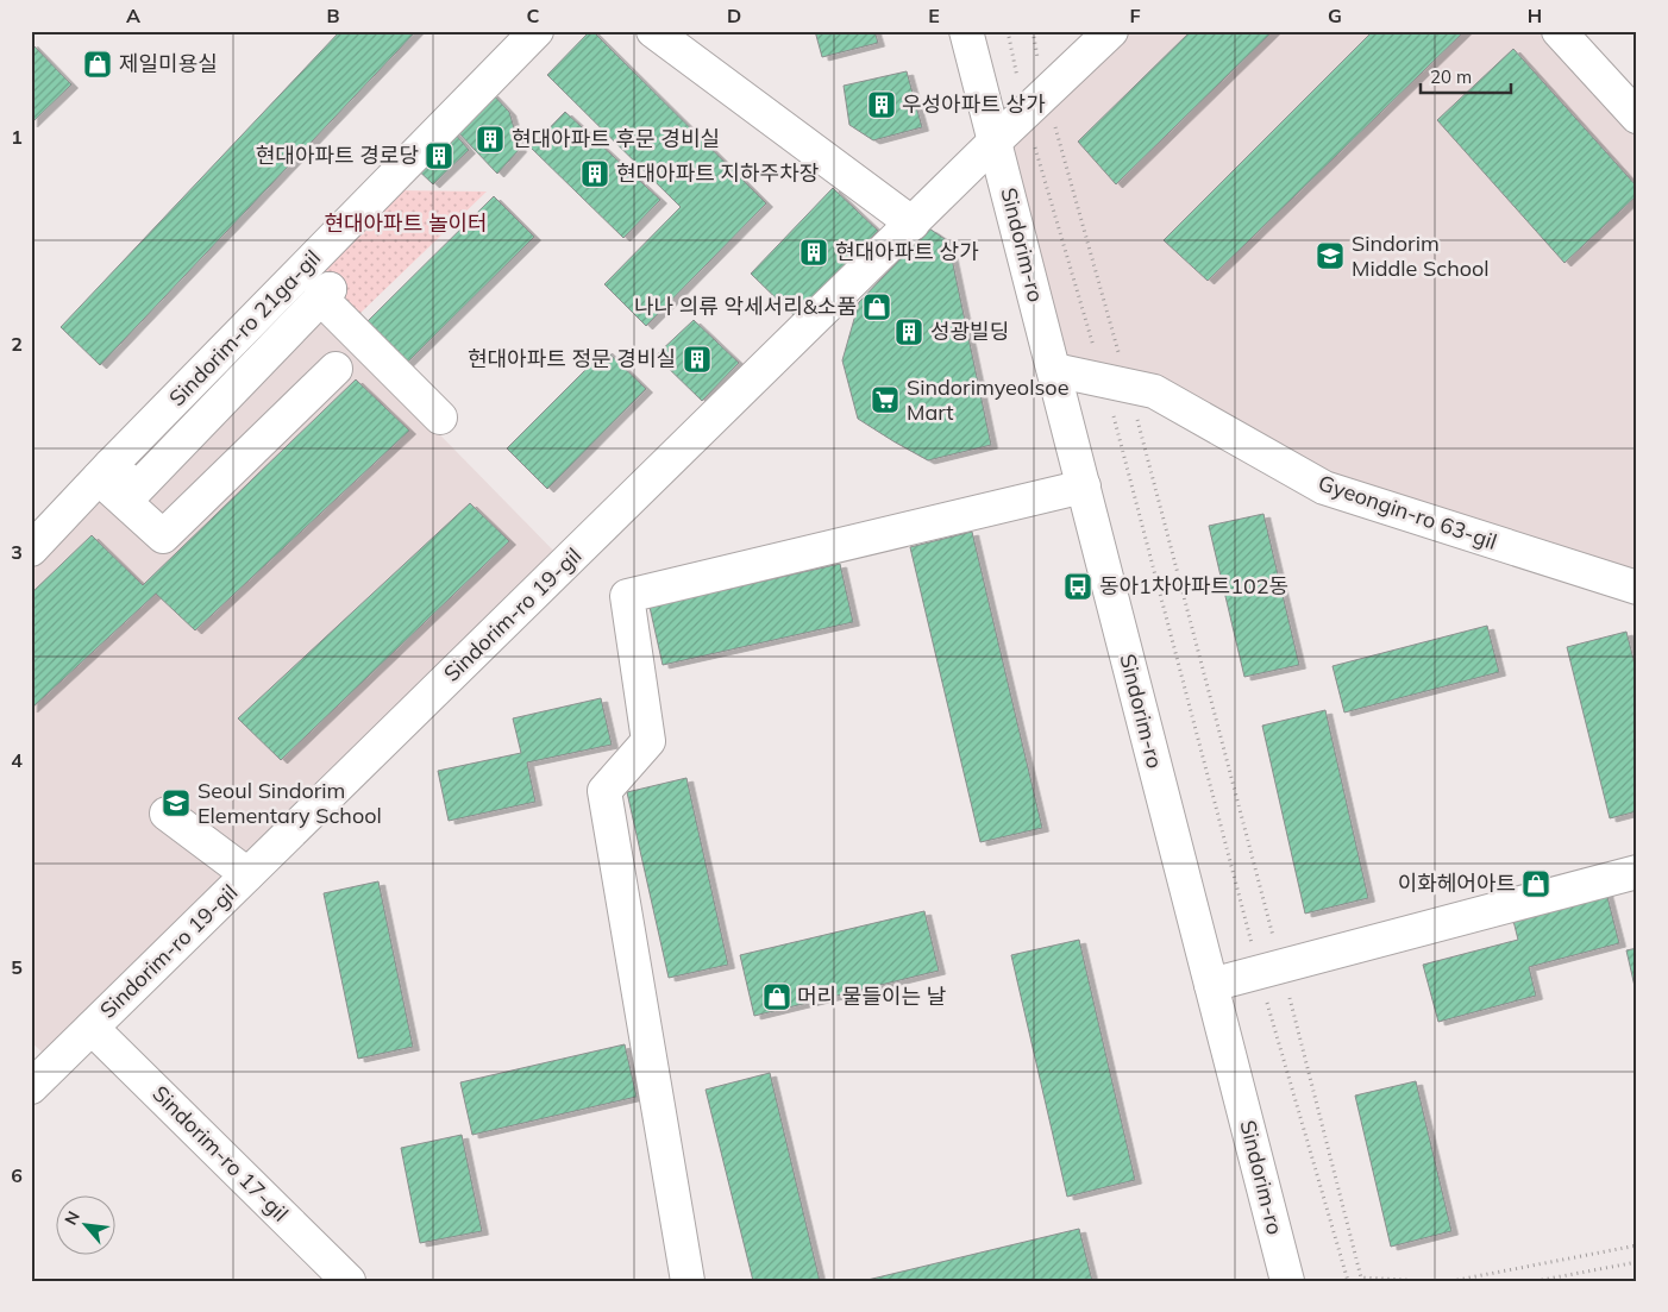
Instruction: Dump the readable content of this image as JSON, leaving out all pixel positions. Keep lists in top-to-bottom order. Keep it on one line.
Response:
{"streets":{"street":["Sindorim-ro","Sindorim-ro 21ga-gil","Gyeongin-ro 63-gil","Sindorim-ro 19-gil","Sindorim-ro 17-gil"]},"crossings":[["Sindorim-ro","Gyeongin-ro 63-gil"],["Sindorim-ro","Sindorim-ro 19-gil"],["Sindorim-ro 19-gil","Sindorim-ro 17-gil"]],"parks":["현대아파트 놀이터"],"places":{"shop":["제일미용실","나나 의류 악세서리&소품","이화헤어아트","머리 물들이는 날"],"building":["우성아파트 상가","현대아파트 후문 경비실","현대아파트 경로당","현대아파트 지하주차장","현대아파트 상가","성광빌딩","현대아파트 정문 경비실"],"school or university":["Sindorim Middle School","Seoul Sindorim Elementary School"],"supermarket":["Sindorimyeolsoe Mart"],"bus stop":["동아1차아파트102동"]},"scale_bar":"20 m","north":"top left","grid":{"columns":["A","B","C","D","E","F","G","H"],"rows":["1","2","3","4","5","6"]}}
